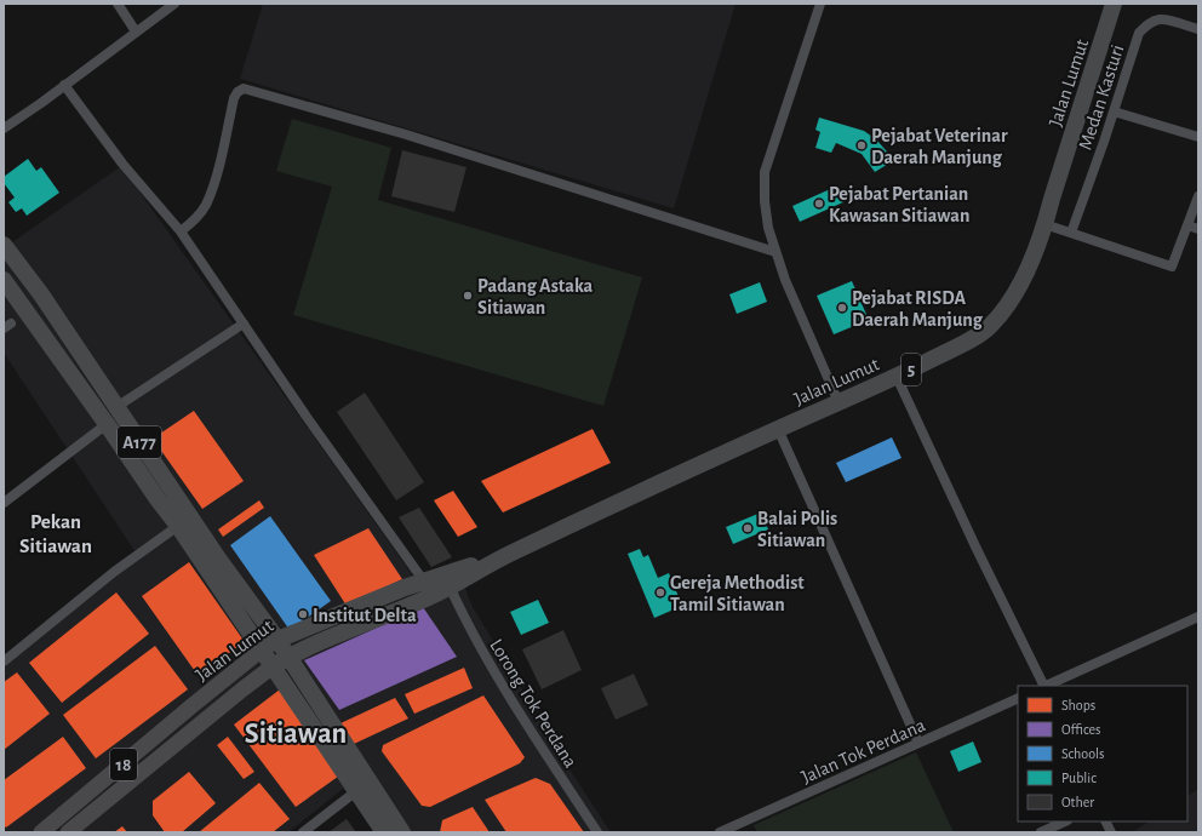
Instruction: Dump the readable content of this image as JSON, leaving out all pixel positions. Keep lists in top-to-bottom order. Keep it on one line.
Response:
{"streets":{"highway":["Jalan Lumut","5","A177"],"main road":["18"],"street":["Medan Kasturi","Lorong Tok Perdana","Jalan Tok Perdana"]},"crossings":[["Jalan Lumut","A177"],["Jalan Lumut","Lorong Tok Perdana"]],"districts":["Pekan Sitiawan","Sitiawan"],"places":["Pejabat Veterinar Daerah Manjung","Pejabat Pertanian Kawasan Sitiawan","Padang Astaka Sitiawan","Pejabat RISDA Daerah Manjung","Balai Polis Sitiawan","Gereja Methodist Tamil Sitiawan","Institut Delta"],"legend":["Shops","Offices","Schools","Public","Other"]}
